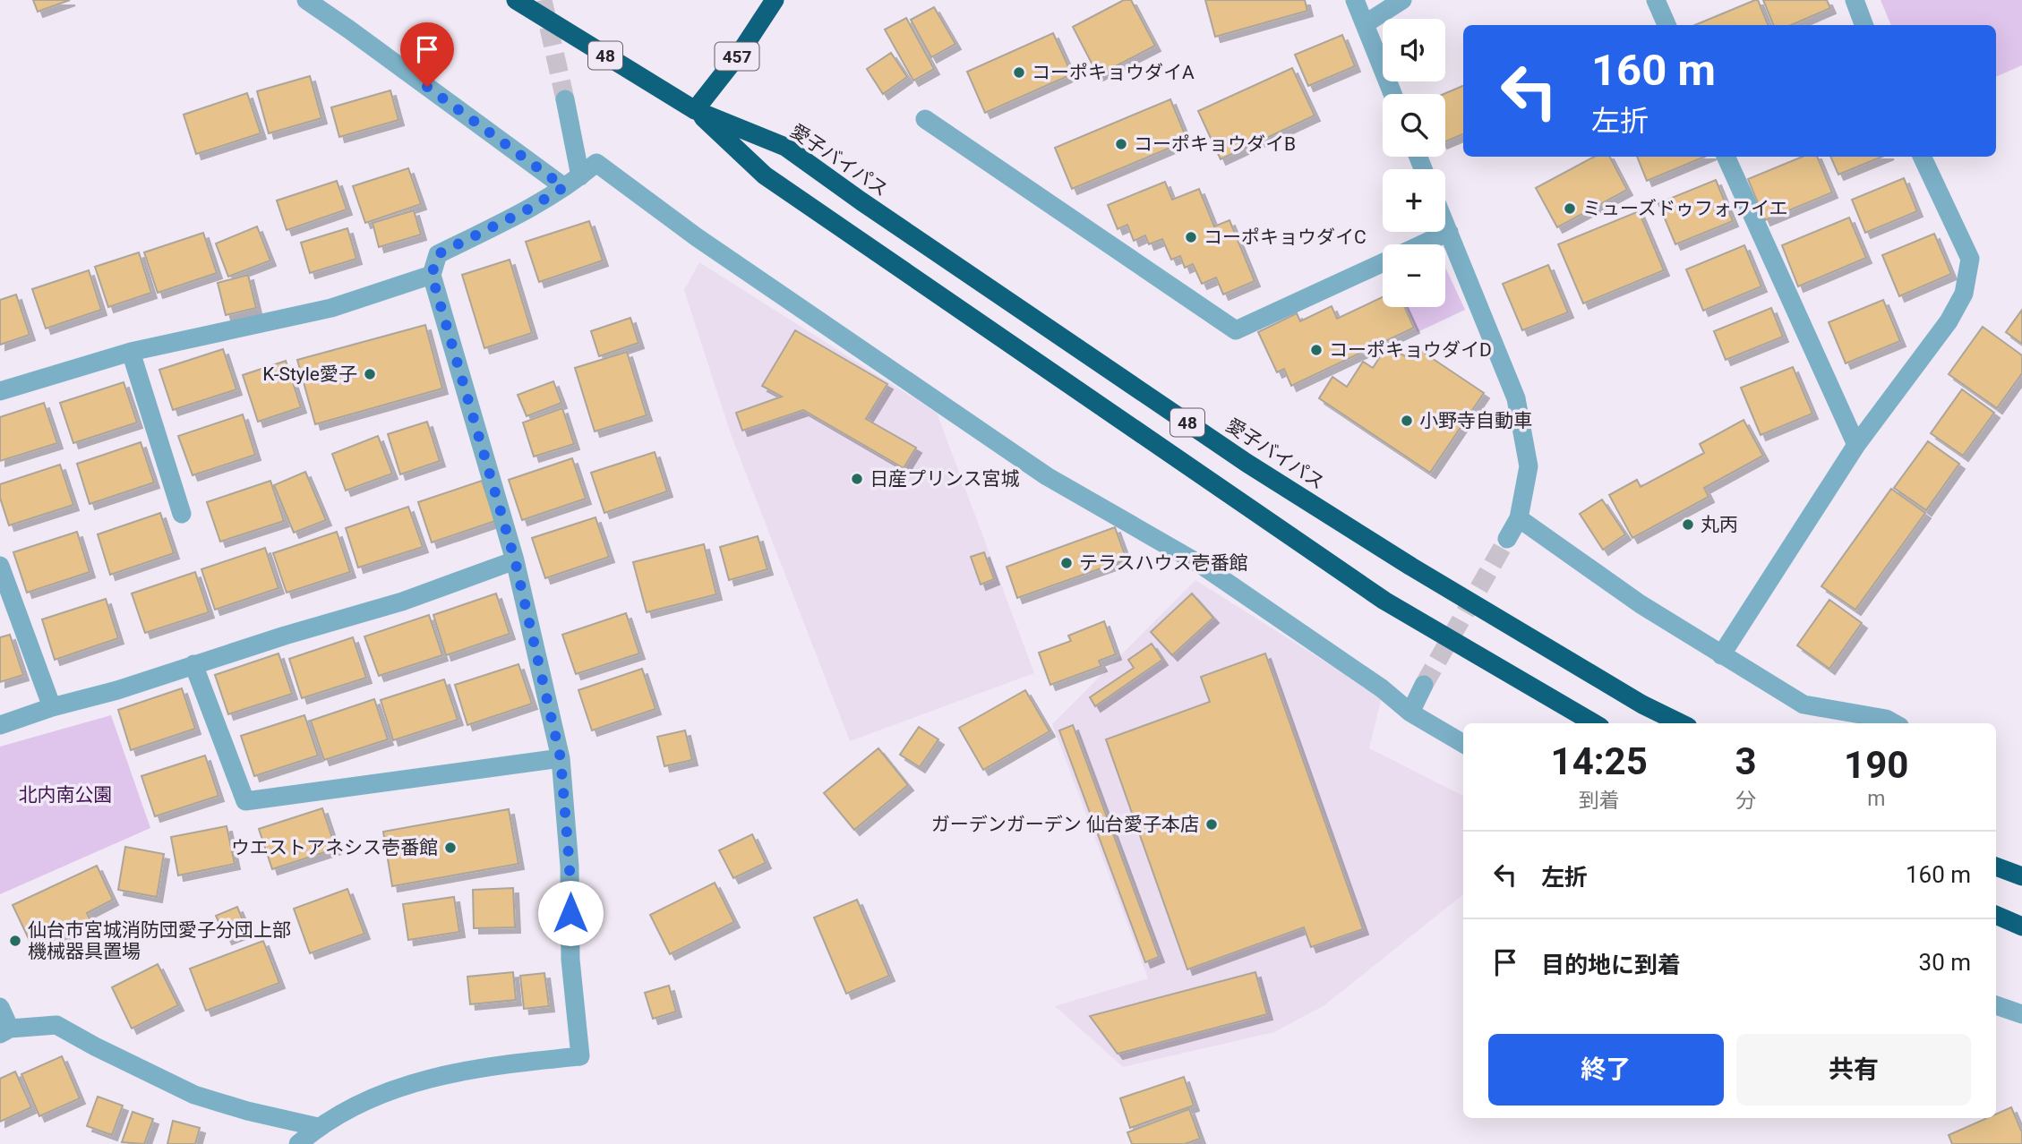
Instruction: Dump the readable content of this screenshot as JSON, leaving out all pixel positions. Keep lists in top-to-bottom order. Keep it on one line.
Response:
{"streets":{"highway":["48","457","愛子バイパス"]},"crossings":[["48","457"],["48","愛子バイパス"],["457","愛子バイパス"]],"parks":["北内南公園"],"places":["コーポキョウダイA","コーポキョウダイB","ミューズドゥフォワイエ","コーポキョウダイC","コーポキョウダイD","K-Style愛子","小野寺自動車","日産プリンス宮城","丸丙","テラスハウス壱番館","ガーデンガーデン 仙台愛子本店","ウエストアネシス壱番館","仙台市宮城消防団愛子分団上部 機械器具置場"],"page":{"map_buttons":["+","−"],"turn":["160 m","左折"],"eta":["14:25","到着","3","分","190","m"],"list":[{"name":"左折","value":"160 m"},{"name":"目的地に到着","value":"30 m"}],"buttons":["終了","共有"]}}
